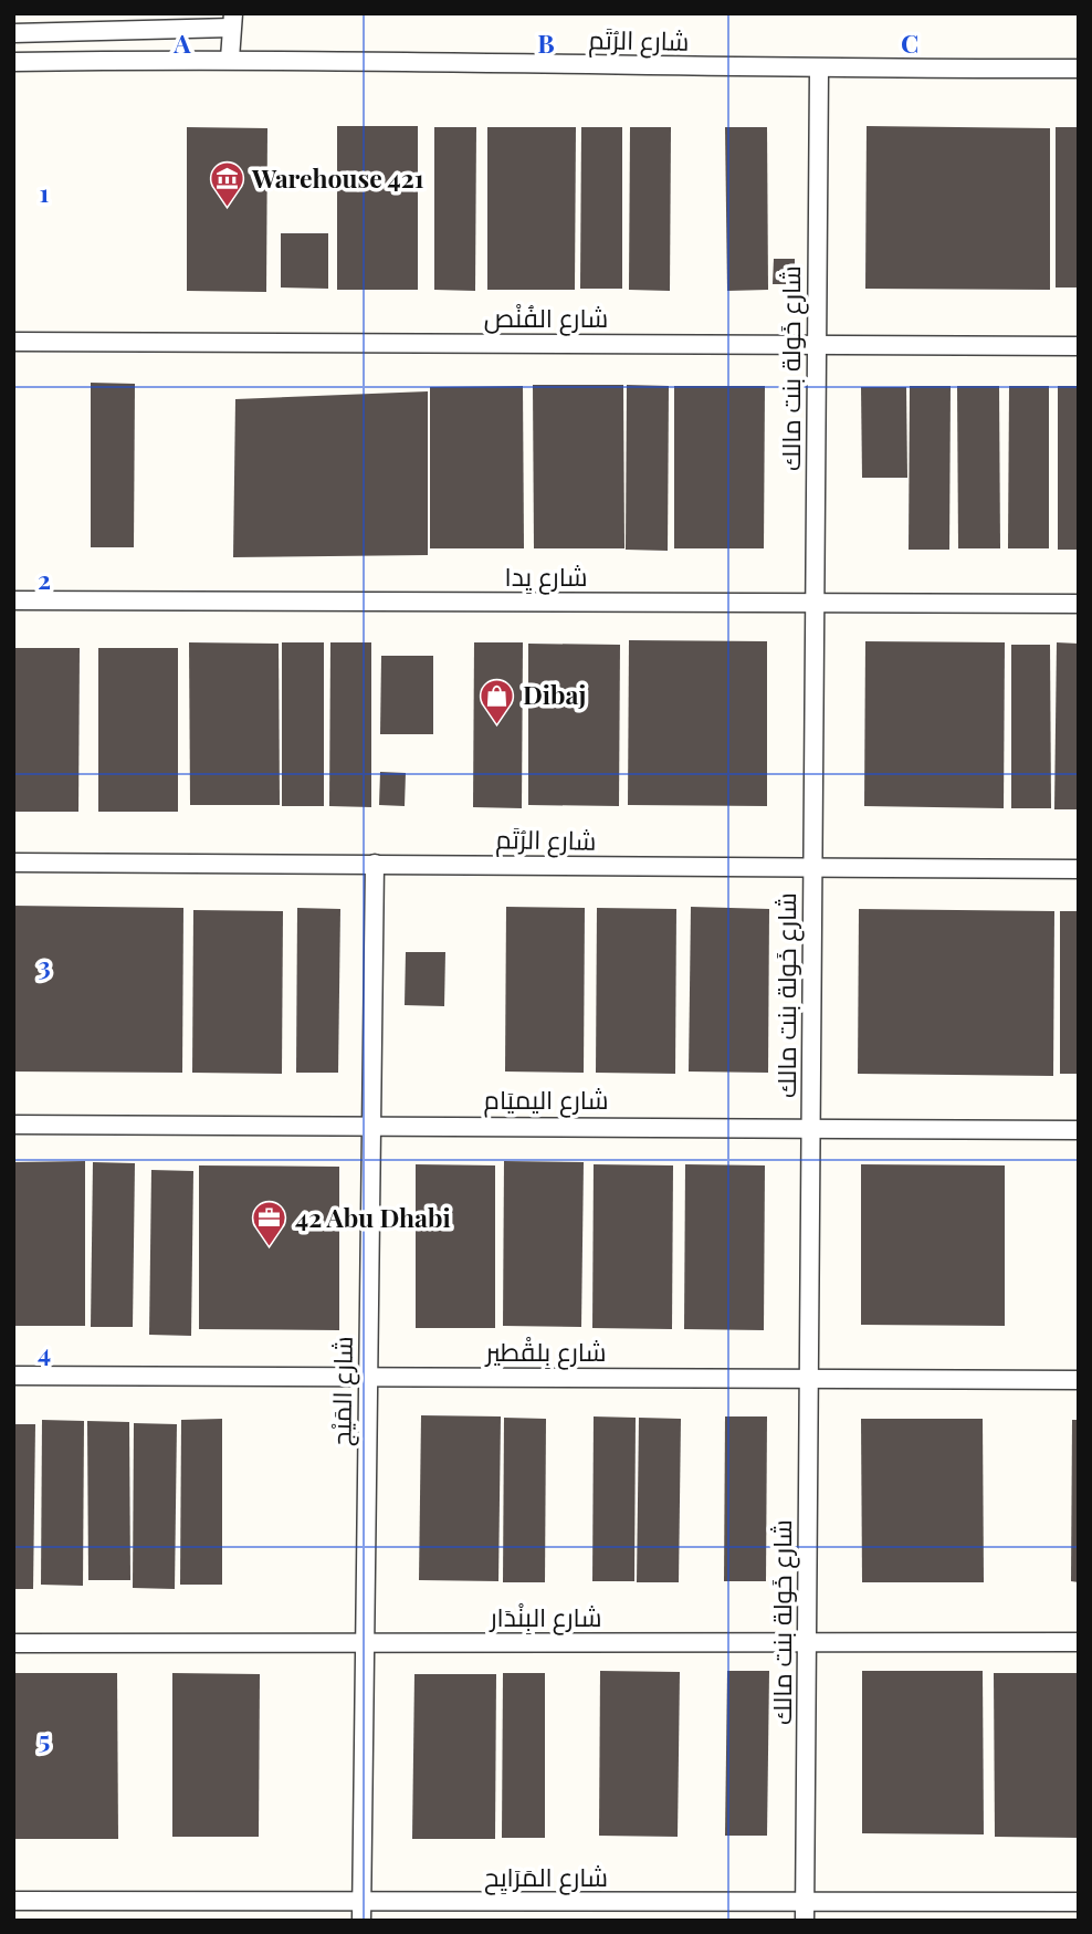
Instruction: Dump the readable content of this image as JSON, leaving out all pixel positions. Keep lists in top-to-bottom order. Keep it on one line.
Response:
{"streets":{"street":["شارع الرُتَم","شارع الفُنْص","شارع خَولة بنت مالك","شارع يِدا","شارع اليميَام","شارع بِلقْطير","شارع المَيْج","شارع البِنْدَار","شارع المَرَايِح"]},"crossings":[["شارع الرُتَم","شارع خَولة بنت مالك"],["شارع الرُتَم","شارع المَيْج"],["شارع الفُنْص","شارع خَولة بنت مالك"],["شارع خَولة بنت مالك","شارع يِدا"],["شارع خَولة بنت مالك","شارع اليميَام"],["شارع خَولة بنت مالك","شارع بِلقْطير"],["شارع خَولة بنت مالك","شارع البِنْدَار"],["شارع خَولة بنت مالك","شارع المَرَايِح"],["شارع اليميَام","شارع المَيْج"],["شارع بِلقْطير","شارع المَيْج"],["شارع المَيْج","شارع البِنْدَار"],["شارع المَيْج","شارع المَرَايِح"]],"places":{"museum":["Warehouse 421"],"shop":["Dibaj"],"office":["42 Abu Dhabi"]},"grid":{"columns":["A","B","C"],"rows":["1","2","3","4","5"]}}
